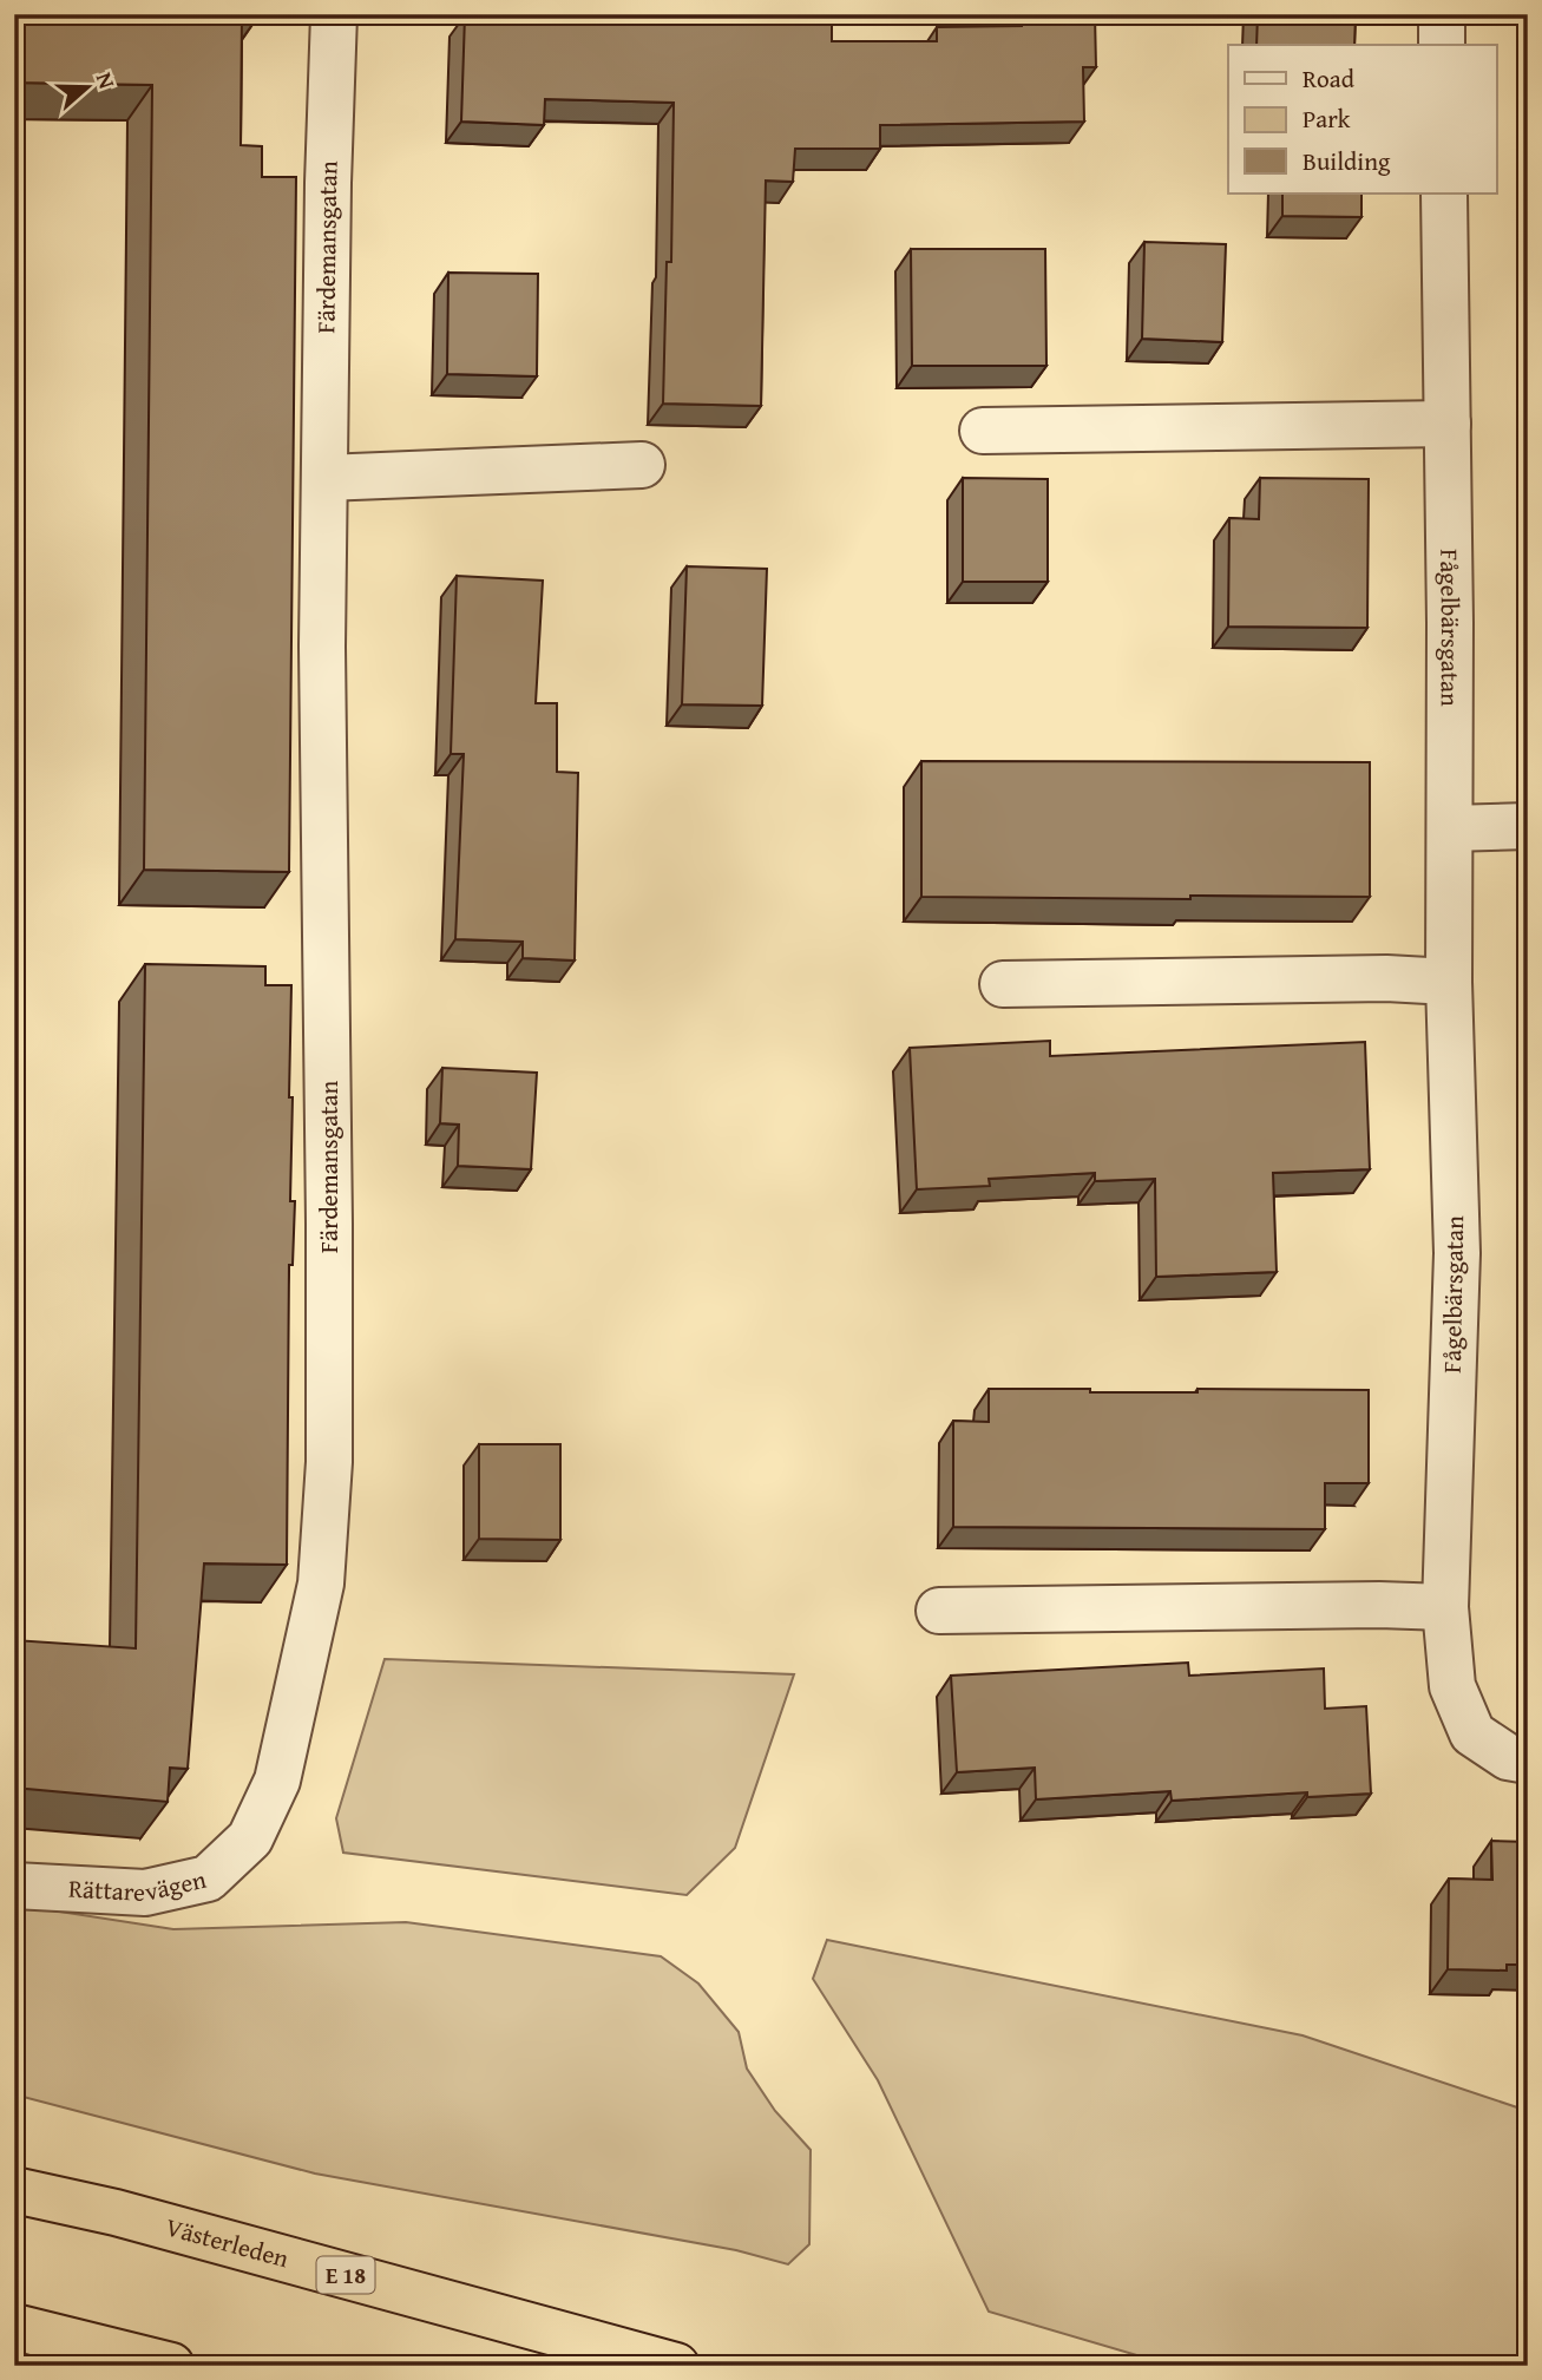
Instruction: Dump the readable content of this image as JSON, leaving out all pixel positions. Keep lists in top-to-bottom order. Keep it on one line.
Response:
{"streets":{"highway":["Västerleden","E 18"],"street":["Färdemansgatan","Fågelbärsgatan","Rättarevägen"]},"crossings":[["Färdemansgatan","Rättarevägen"]],"legend":["Road","Park","Building"],"north":"right"}
